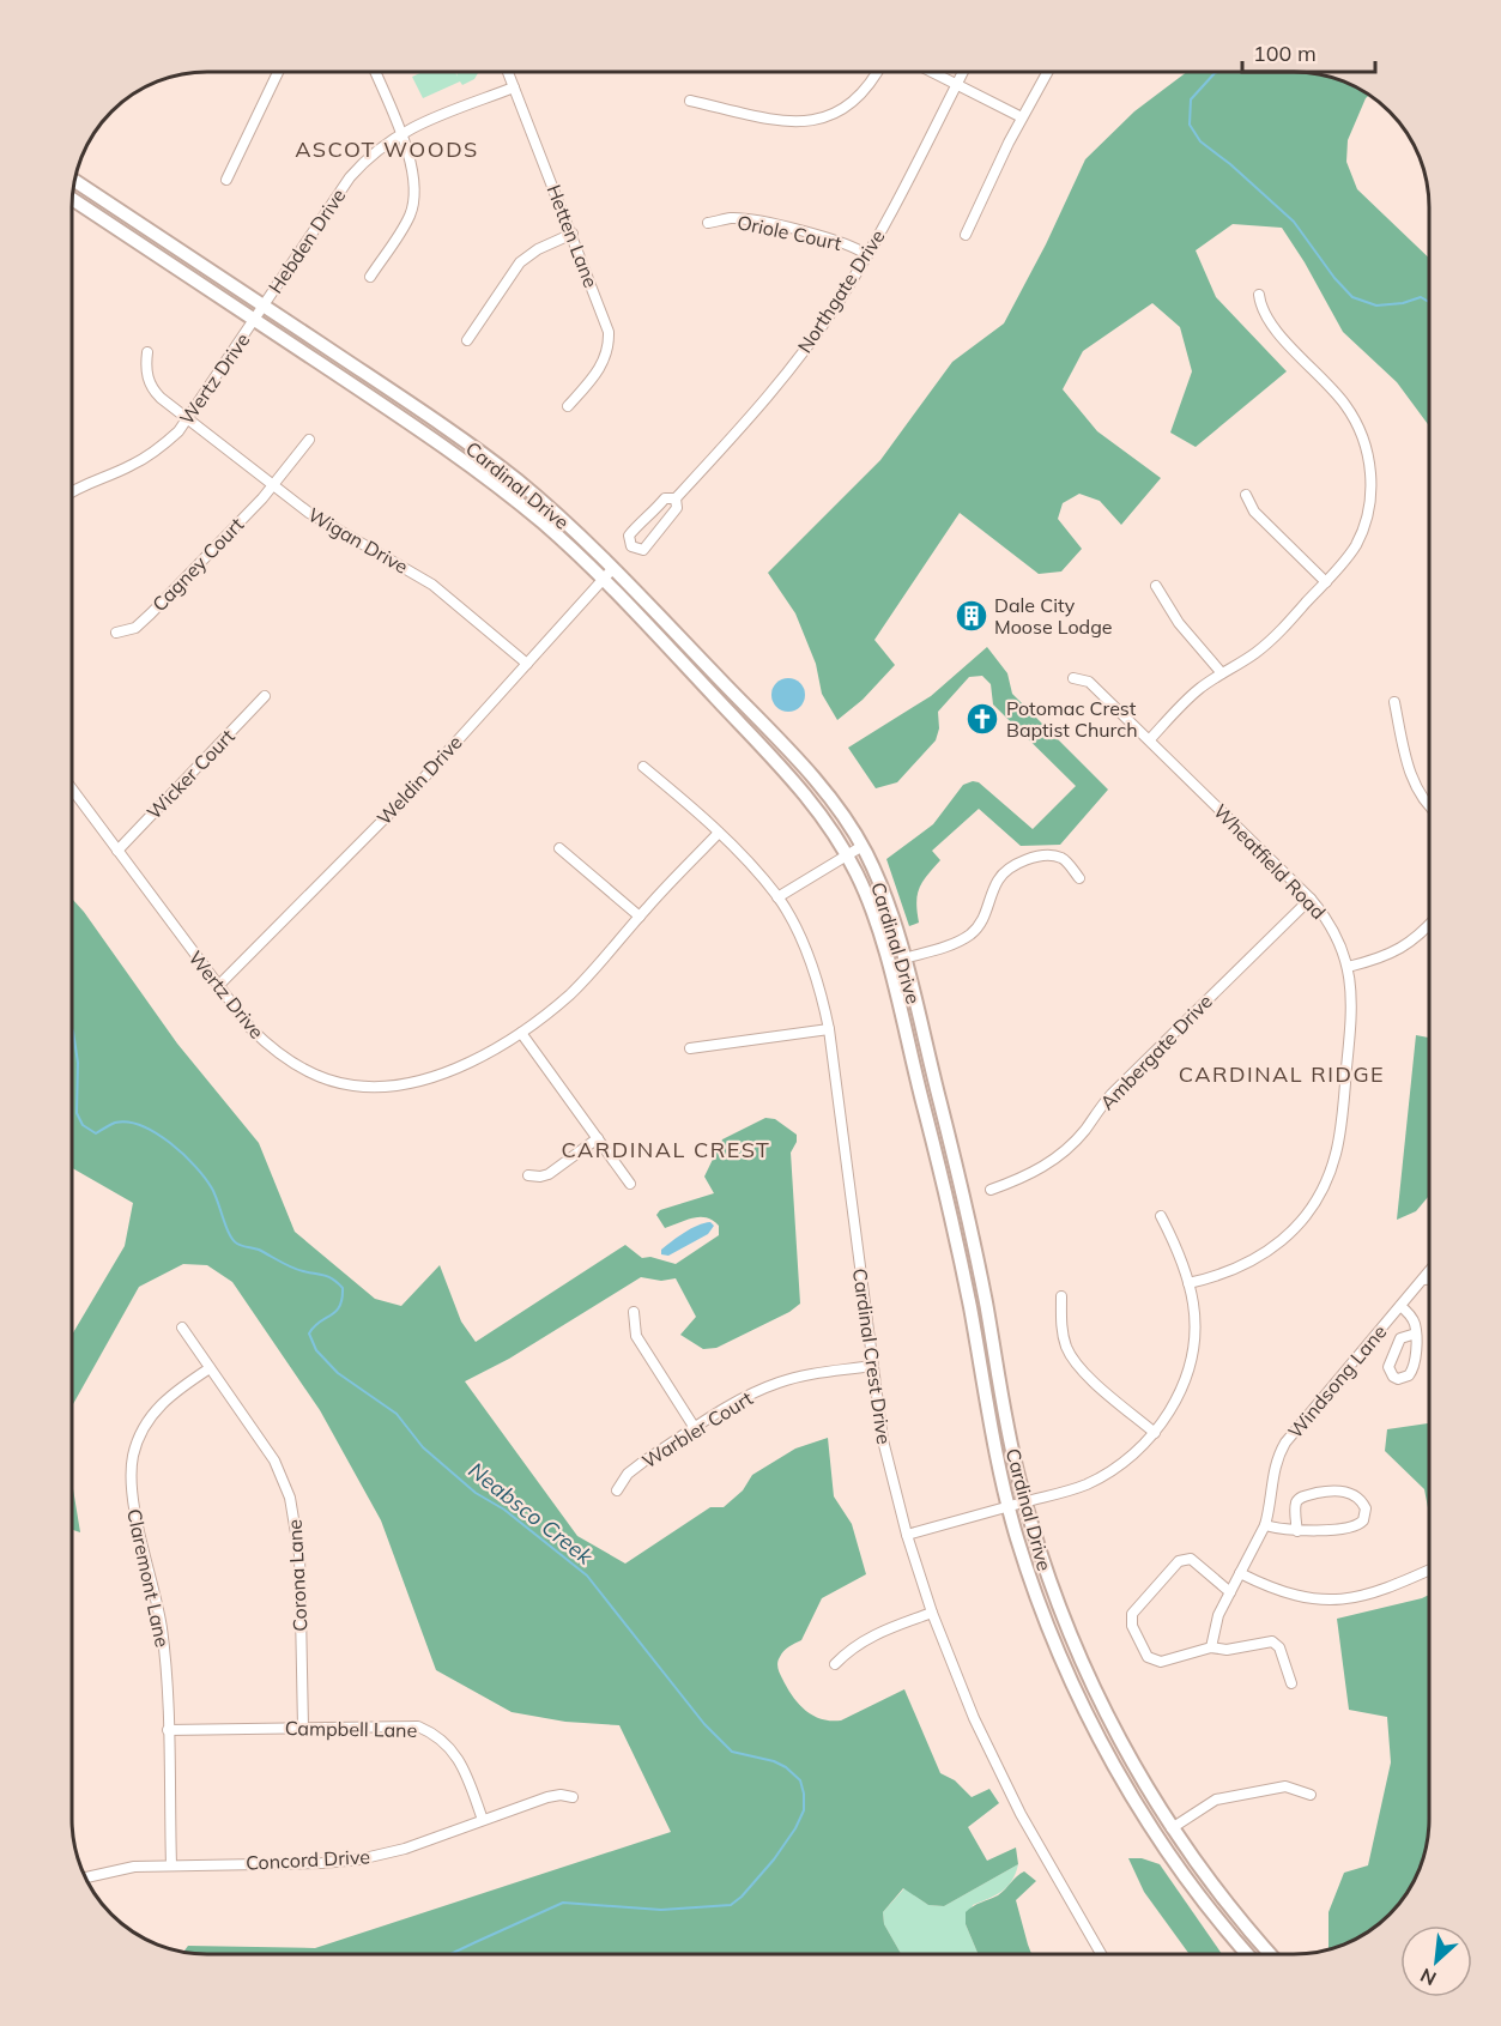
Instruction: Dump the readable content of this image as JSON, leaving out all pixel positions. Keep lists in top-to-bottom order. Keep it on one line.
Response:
{"streets":{"main road":["Cardinal Drive"],"street":["Oriole Court","Hetten Lane","Hebden Drive","Northgate Drive","Wertz Drive","Wigan Drive","Cagney Court","Wicker Court","Weldin Drive","Wheatfield Road","Ambergate Drive","Cardinal Crest Drive","Windsong Lane","Warbler Court","Corona Lane","Claremont Lane","Campbell Lane","Concord Drive"]},"crossings":[["Oriole Court","Northgate Drive"],["Hetten Lane","Hebden Drive"],["Hebden Drive","Wertz Drive"],["Hebden Drive","Cardinal Drive"],["Wertz Drive","Cardinal Drive"],["Wertz Drive","Wigan Drive"],["Wertz Drive","Wicker Court"],["Wertz Drive","Weldin Drive"],["Wertz Drive","Cardinal Crest Drive"],["Cardinal Drive","Weldin Drive"],["Wigan Drive","Cagney Court"],["Wigan Drive","Weldin Drive"],["Wheatfield Road","Ambergate Drive"],["Cardinal Crest Drive","Warbler Court"],["Corona Lane","Claremont Lane"],["Corona Lane","Campbell Lane"],["Claremont Lane","Campbell Lane"],["Claremont Lane","Concord Drive"],["Campbell Lane","Concord Drive"]],"districts":["ASCOT WOODS","CARDINAL RIDGE","CARDINAL CREST"],"water":["Neabsco Creek"],"places":{"building":["Dale City Moose Lodge"],"church":["Potomac Crest Baptist Church"]},"scale_bar":"100 m","north":"bottom left"}
